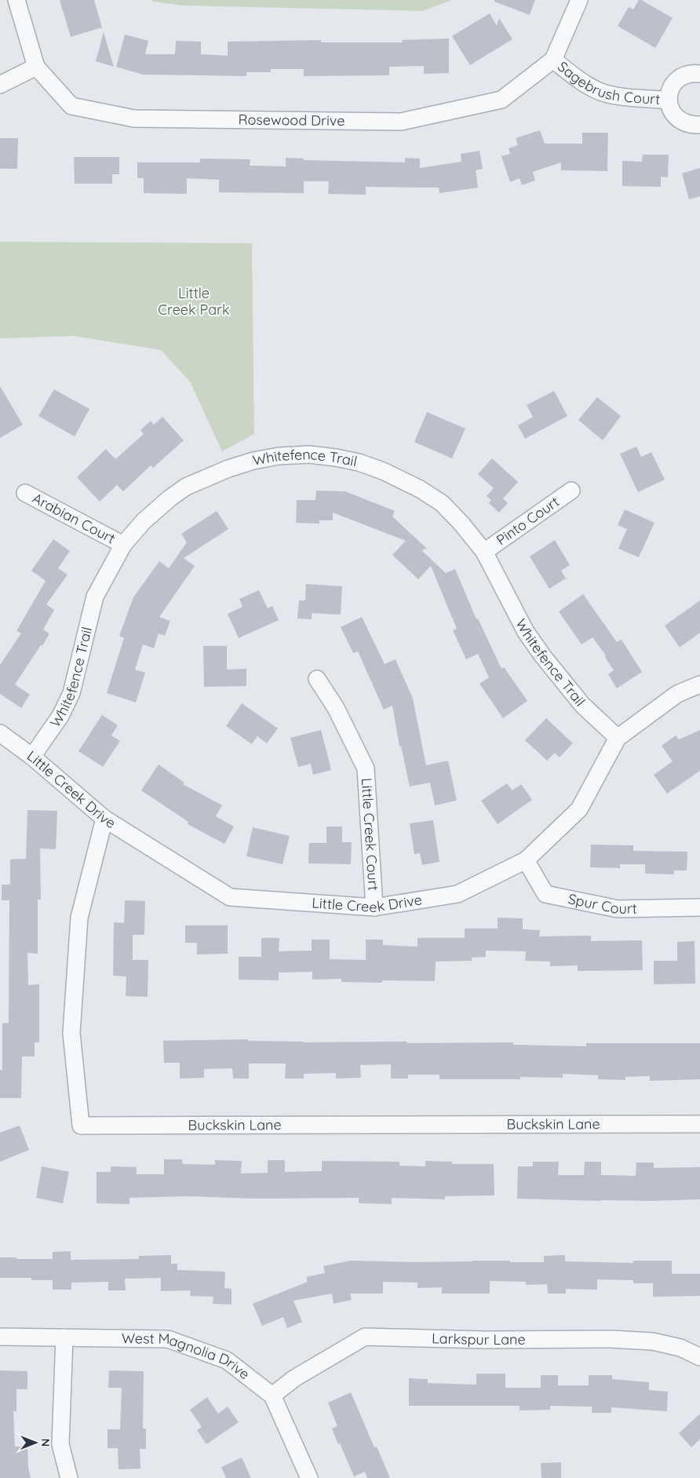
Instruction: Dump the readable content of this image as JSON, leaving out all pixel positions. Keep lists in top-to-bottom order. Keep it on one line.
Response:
{"streets":{"street":["Sagebrush Court","Rosewood Drive","Whitefence Trail","Arabian Court","Pinto Court","Little Creek Drive","Little Creek Court","Spur Court","Buckskin Lane","Larkspur Lane","West Magnolia Drive"]},"crossings":[["Sagebrush Court","Rosewood Drive"],["Whitefence Trail","Arabian Court"],["Whitefence Trail","Pinto Court"],["Whitefence Trail","Little Creek Drive"],["Little Creek Drive","Little Creek Court"],["Little Creek Drive","Spur Court"],["Little Creek Drive","Buckskin Lane"],["Larkspur Lane","West Magnolia Drive"]],"parks":["Little Creek Park"],"north":"right"}
